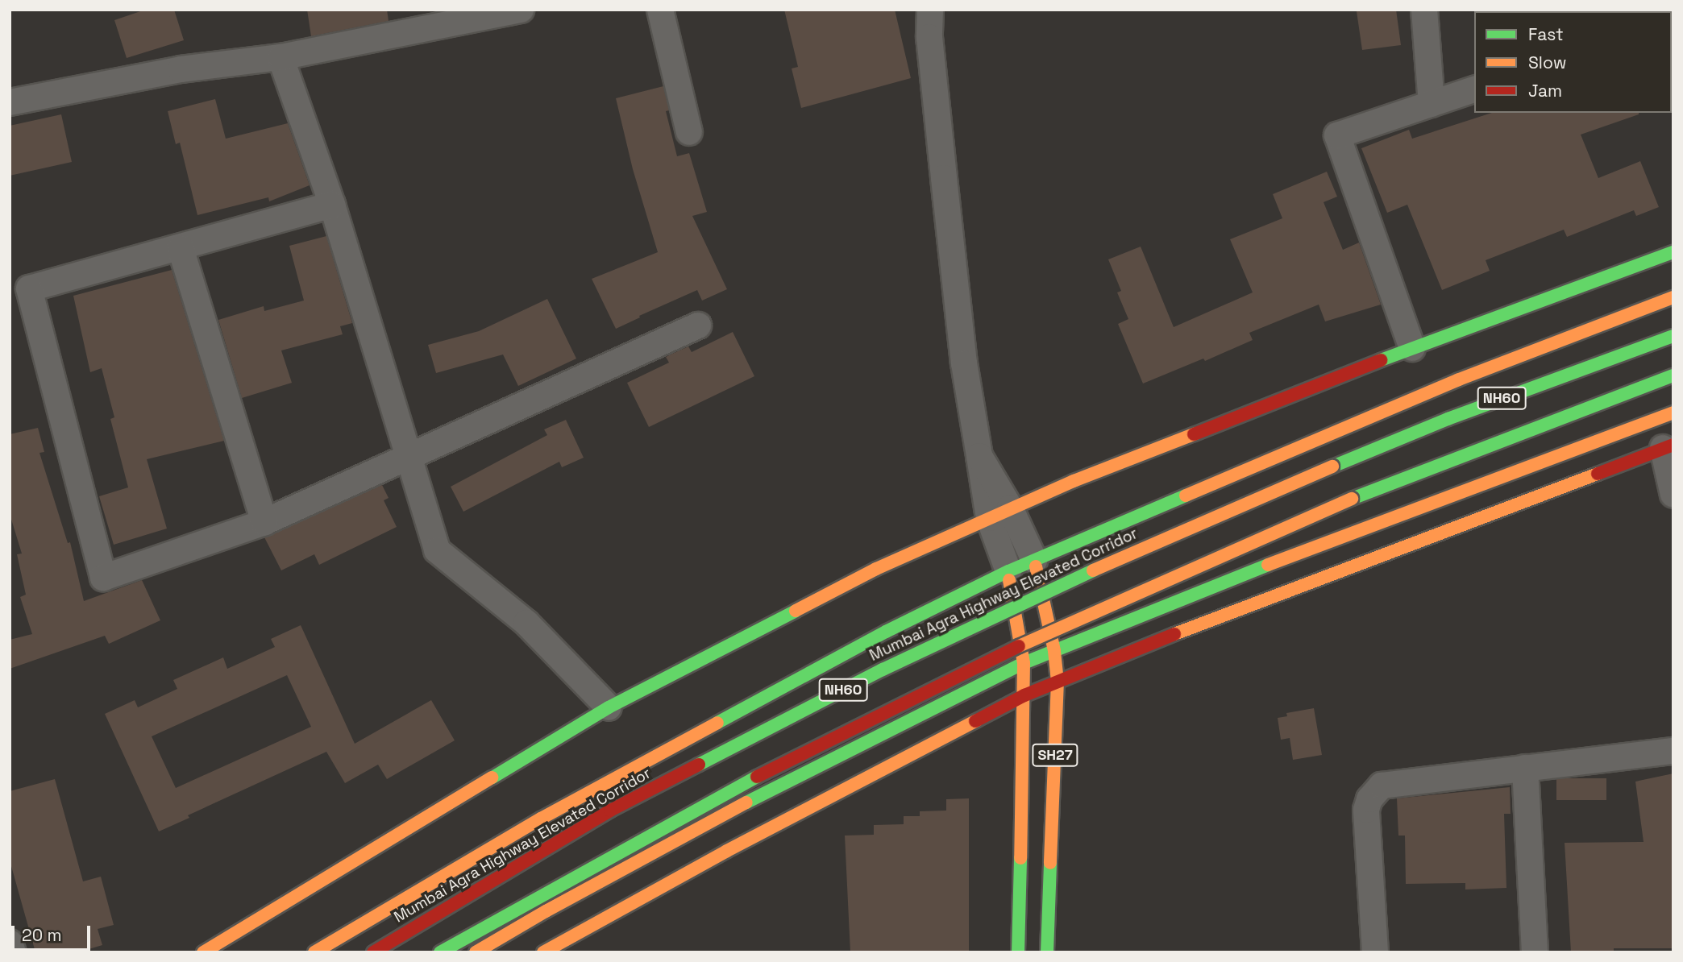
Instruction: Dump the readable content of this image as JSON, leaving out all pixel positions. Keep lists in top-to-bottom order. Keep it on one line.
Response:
{"streets":{"main road":["NH60","Mumbai Agra Highway Elevated Corridor","SH27"]},"legend":["Fast","Slow","Jam"],"scale_bar":"20 m"}
